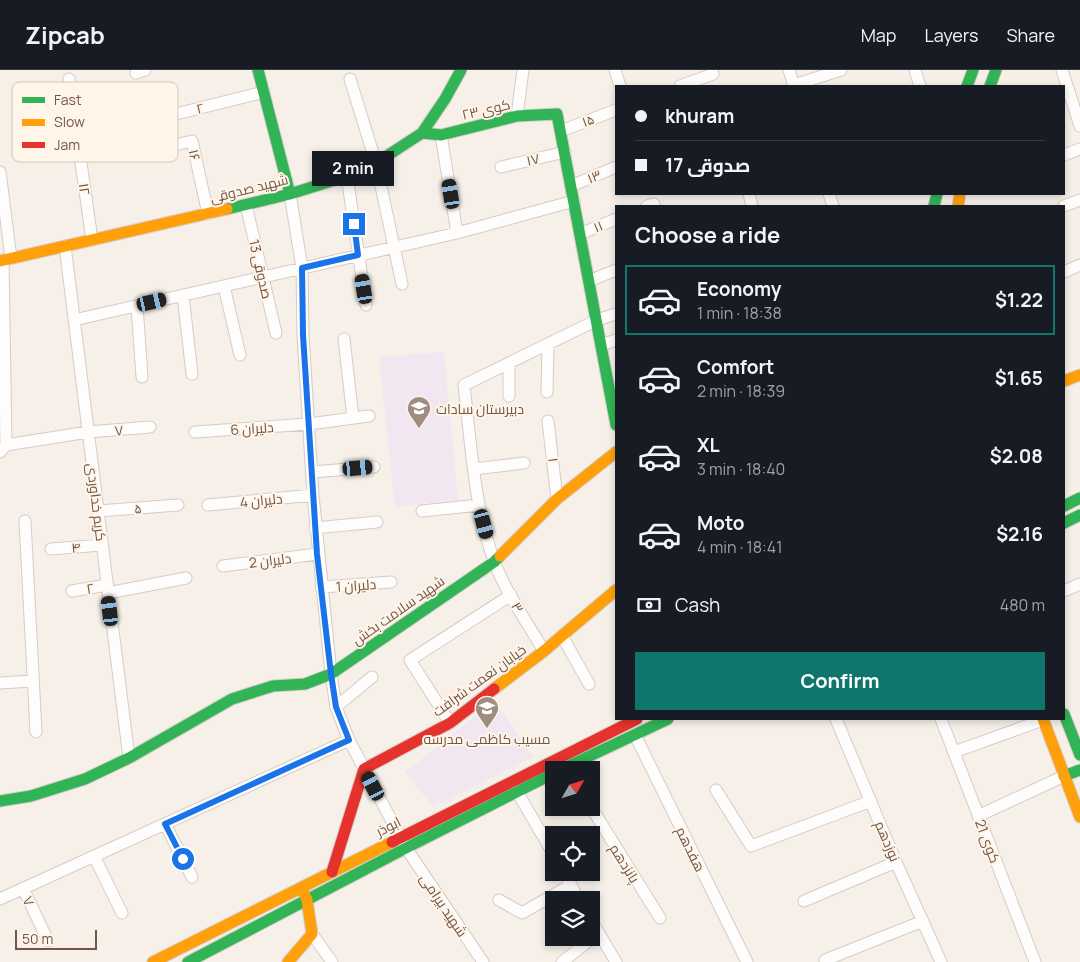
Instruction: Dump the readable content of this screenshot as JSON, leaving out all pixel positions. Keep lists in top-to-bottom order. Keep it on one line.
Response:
{"streets":{"street":["۲","کوی ۲۳","۱۵","۱۶","۱۷","۱۳","شهید صدوقی","۱۲","۱۱","صدوقی 13","دلیران 6","۷","۱","دلیران 4","کریم خداوردی","۵","۴","دلیران 2","دلیران 1","۳","شهید سلامت بخش","خیابان نعمت شرافت","ابوذر","نوزدهم","کوی 21","هفدهم","پانزدهم","شهید بیرامی"]},"crossings":[["۲","کریم خداوردی"],["کوی ۲۳","۱۵"],["کوی ۲۳","شهید صدوقی"],["۱۶","شهید صدوقی"],["شهید صدوقی","۱۲"],["شهید صدوقی","صدوقی 13"],["شهید صدوقی","کریم خداوردی"],["شهید صدوقی","شهید بیرامی"],["دلیران 6","شهید بیرامی"],["۷","کریم خداوردی"],["۱","شهید سلامت بخش"],["دلیران 4","شهید بیرامی"],["کریم خداوردی","۵"],["کریم خداوردی","۴"],["کریم خداوردی","شهید سلامت بخش"],["دلیران 2","شهید بیرامی"],["دلیران 1","شهید بیرامی"],["۳","شهید سلامت بخش"],["۳","خیابان نعمت شرافت"],["شهید سلامت بخش","شهید بیرامی"],["خیابان نعمت شرافت","شهید بیرامی"],["ابوذر","شهید بیرامی"]],"places":{"school or university":["دبیرستان سادات","مسیب کاظمی مدرسه"]},"legend":["Fast","Slow","Jam"],"scale_bar":"50 m","north":"top right","page":{"header":"Zipcab","nav":["Map","Layers","Share"],"banner":["khuram","صدوقی 17"],"bubble":"2 min","heading":"Choose a ride","list":[{"name":"Economy","note":"1 min · 18:38","value":"$1.22"},{"name":"Comfort","note":"2 min · 18:39","value":"$1.65"},{"name":"XL","note":"3 min · 18:40","value":"$2.08"},{"name":"Moto","note":"4 min · 18:41","value":"$2.16"}],"pay":["Cash","480 m"],"buttons":"Confirm","scale":"50 m"}}
